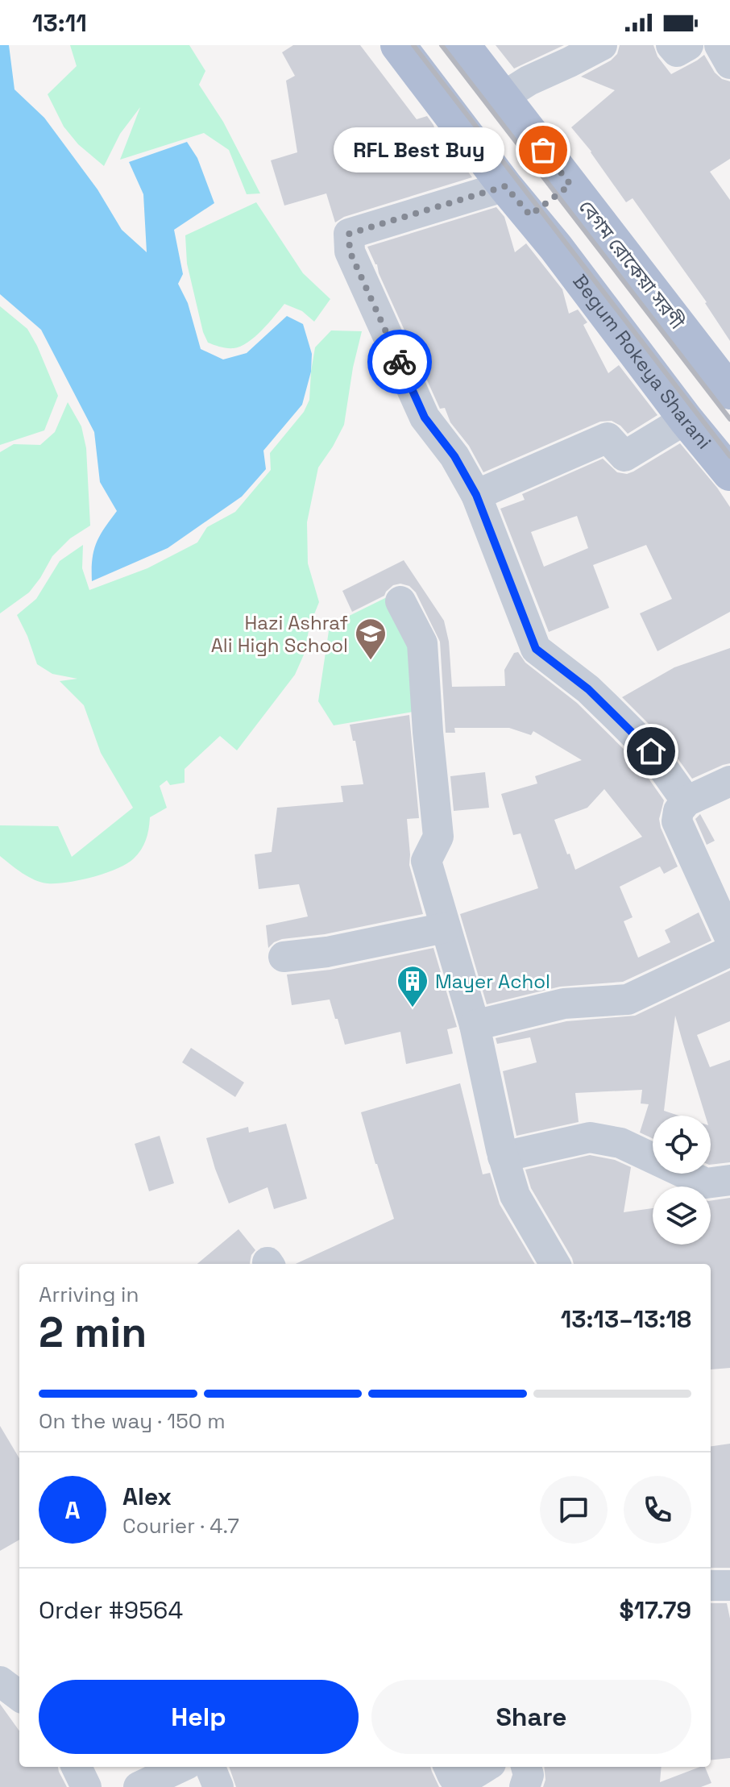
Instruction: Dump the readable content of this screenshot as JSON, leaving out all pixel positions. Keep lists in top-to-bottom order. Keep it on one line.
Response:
{"streets":{"main road":["বেগম রোকেয়া সরণী","Begum Rokeya Sharani"]},"places":{"other":["RFL Best Buy"],"school or university":["Hazi Ashraf Ali High School"],"building":["Mayer Achol"]},"page":{"status":"13:11","bubble":"RFL Best Buy","heading":["2 min","Arriving in","13:13–13:18"],"panel":["Alex","Courier · 4.7","Order #9564","$17.79"],"bar":"On the way · 150 m","round":"A","buttons":["Help","Share"]}}
